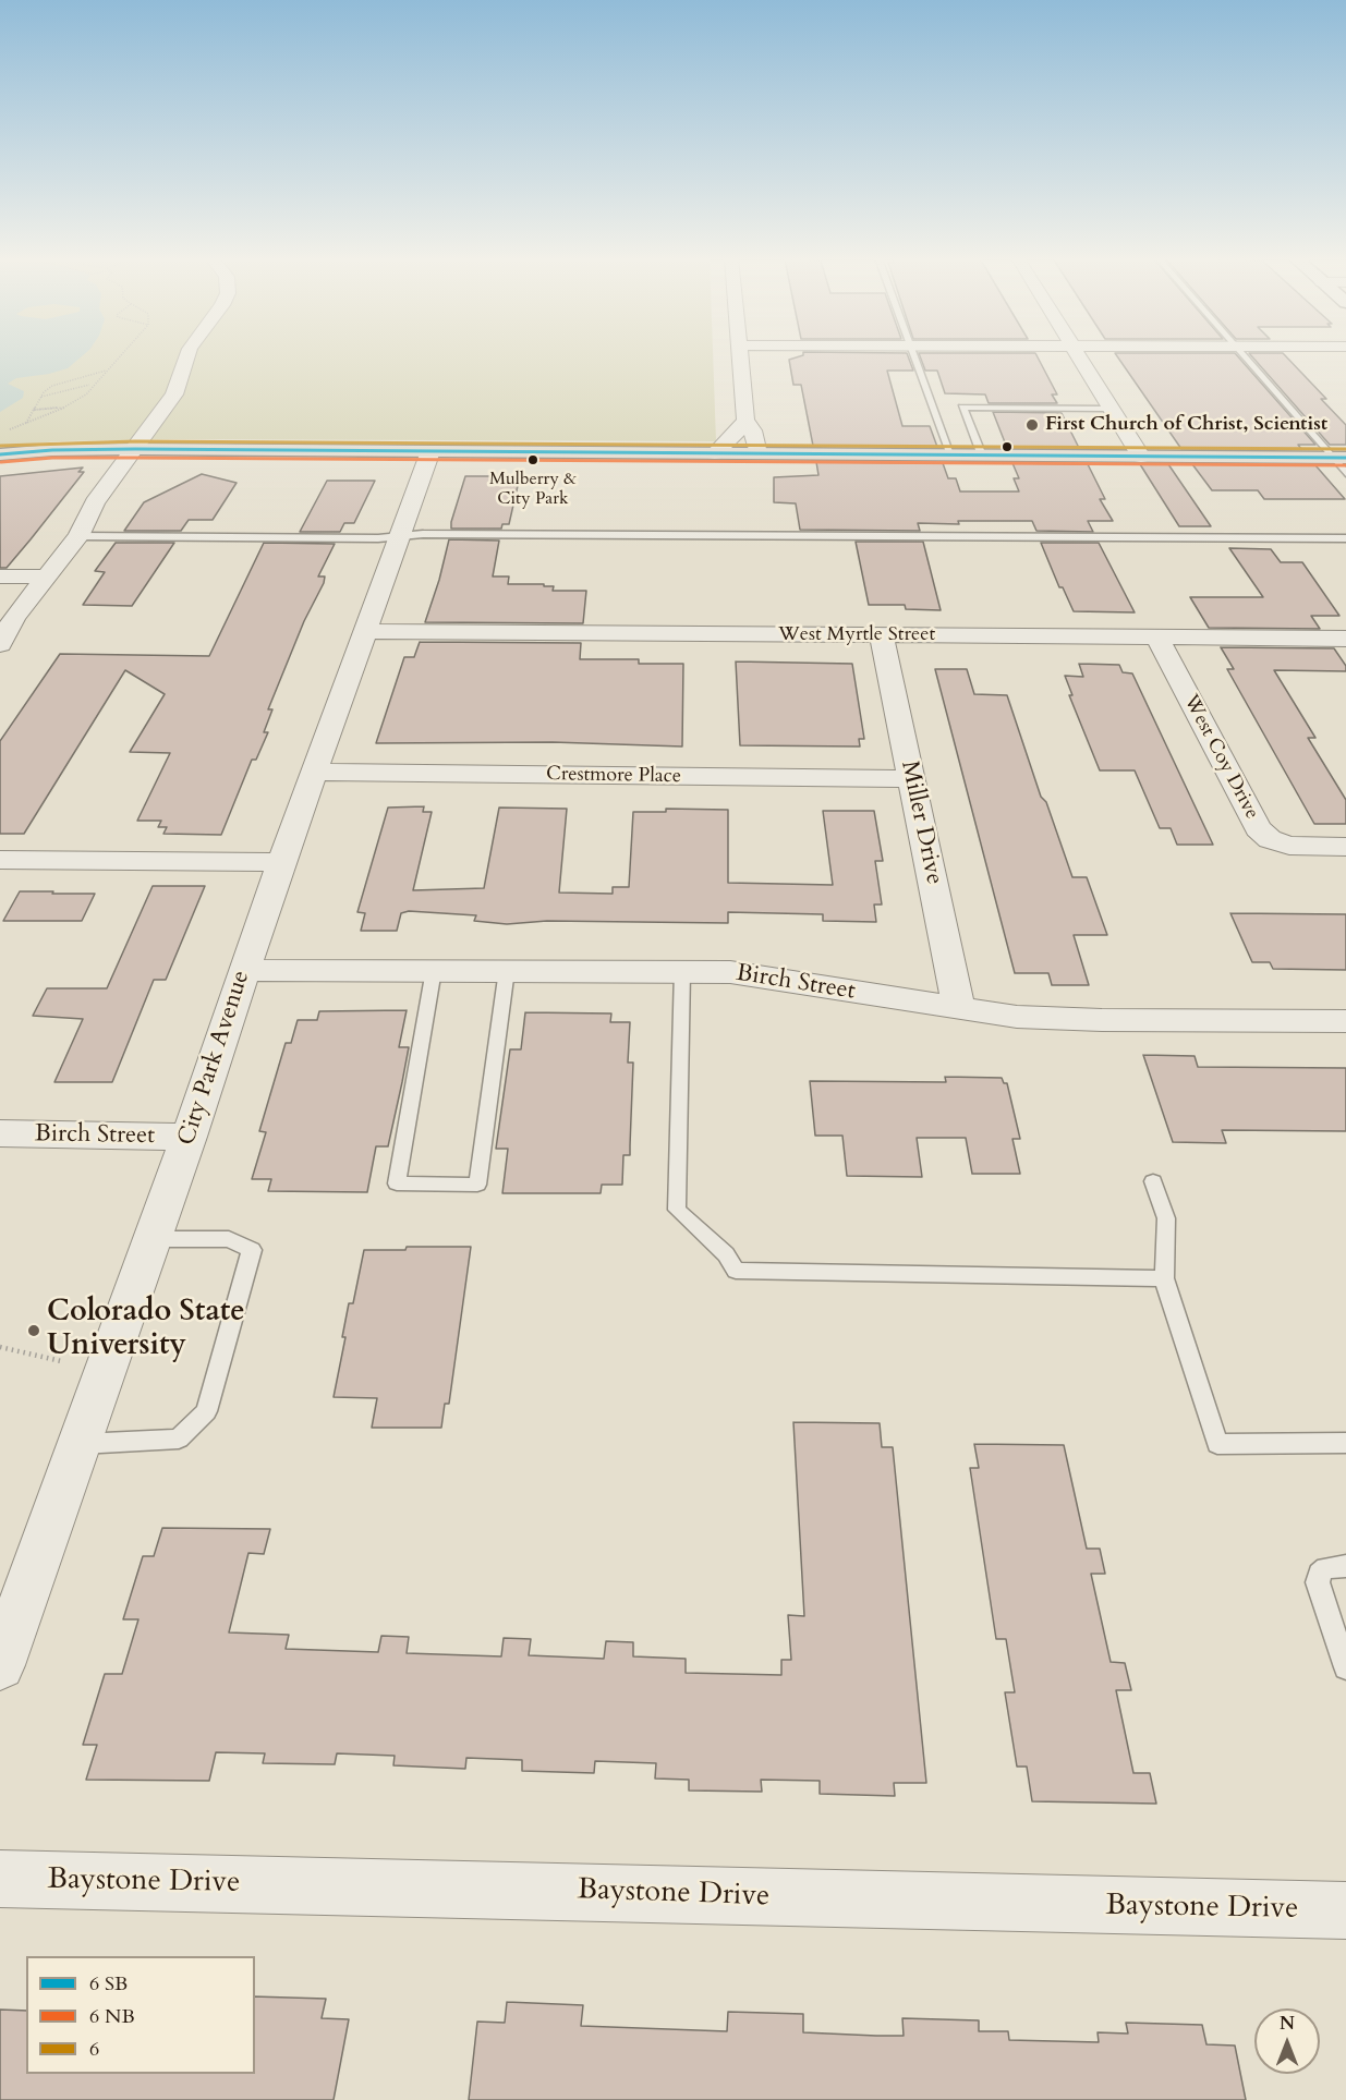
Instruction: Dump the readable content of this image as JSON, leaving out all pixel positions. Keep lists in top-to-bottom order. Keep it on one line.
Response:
{"streets":{"street":["West Myrtle Street","West Coy Drive","Crestmore Place","Miller Drive","Birch Street","City Park Avenue","Baystone Drive"]},"crossings":[["West Myrtle Street","West Coy Drive"],["West Myrtle Street","Miller Drive"],["West Myrtle Street","City Park Avenue"],["Crestmore Place","Miller Drive"],["Crestmore Place","City Park Avenue"],["Miller Drive","Birch Street"],["Birch Street","City Park Avenue"]],"places":["First Church of Christ, Scientist","Mulberry & City Park","Colorado State University"],"lines":["transit line 6"],"legend":["6 SB","6 NB","6"],"north":"top"}
